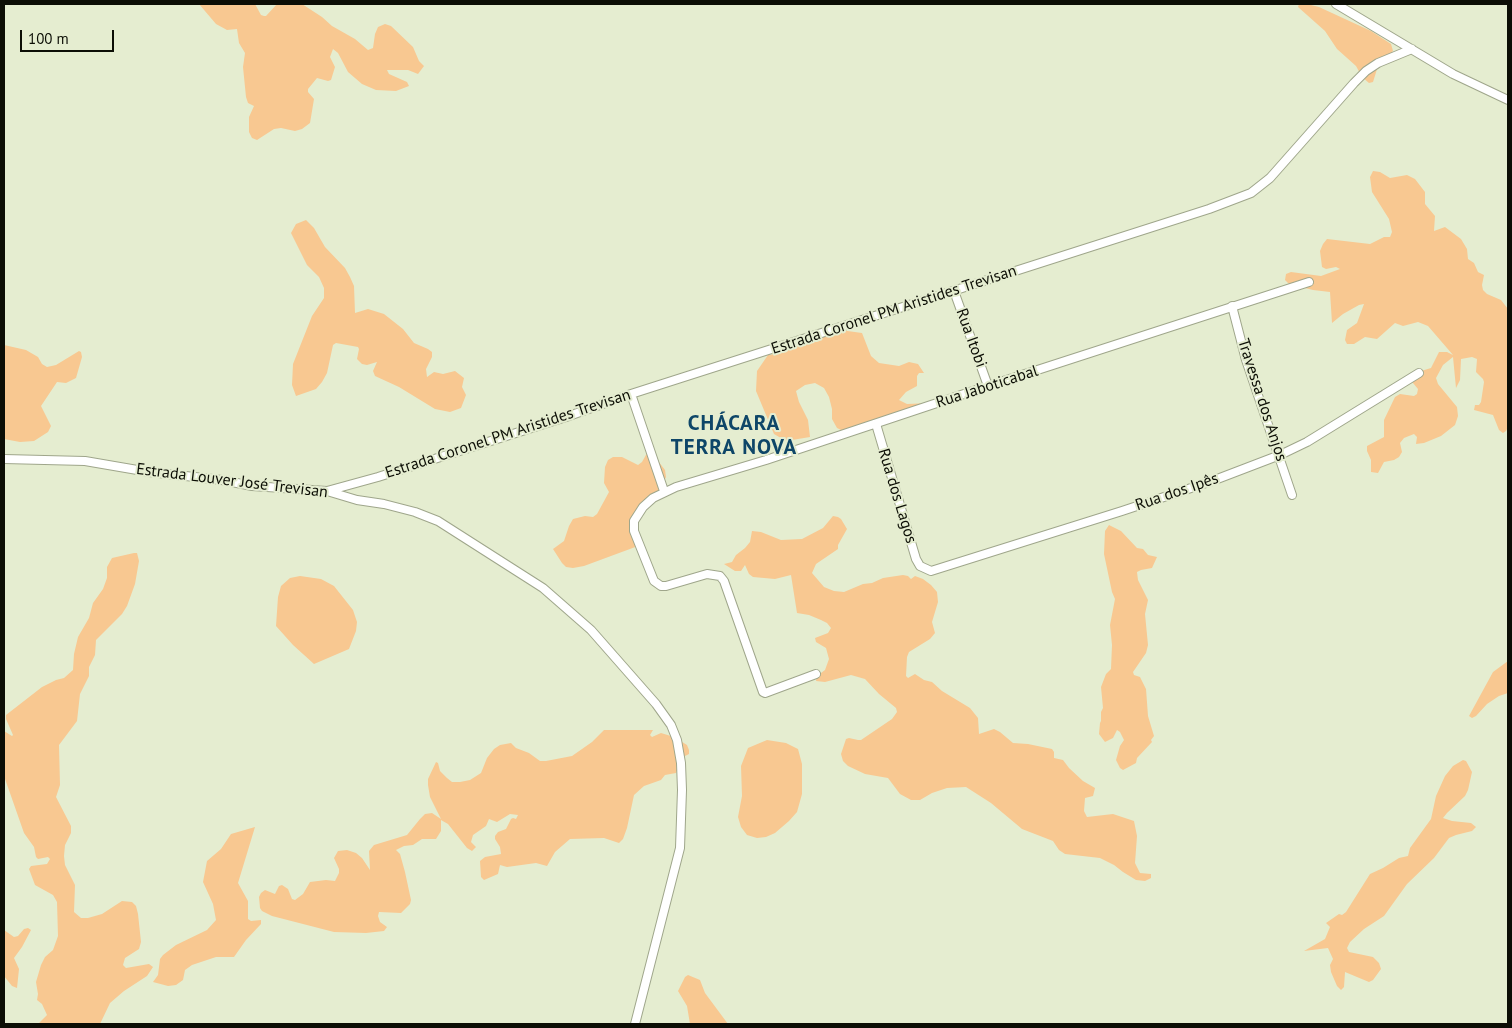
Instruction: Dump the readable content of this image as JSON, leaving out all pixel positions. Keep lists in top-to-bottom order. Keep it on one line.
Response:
{"streets":{"street":["Estrada Coronel PM Aristides Trevisan","Rua Itobi","Rua Jaboticabal","Travessa dos Anjos","Estrada Louver José Trevisan","Rua dos Ipês","Rua dos Lagos"]},"crossings":[["Estrada Coronel PM Aristides Trevisan","Rua Itobi"],["Estrada Coronel PM Aristides Trevisan","Estrada Louver José Trevisan"],["Rua Itobi","Rua Jaboticabal"],["Rua Jaboticabal","Travessa dos Anjos"],["Rua Jaboticabal","Rua dos Lagos"],["Travessa dos Anjos","Rua dos Ipês"],["Rua dos Ipês","Rua dos Lagos"]],"districts":["CHÁCARA TERRA NOVA"],"scale_bar":"100 m"}
